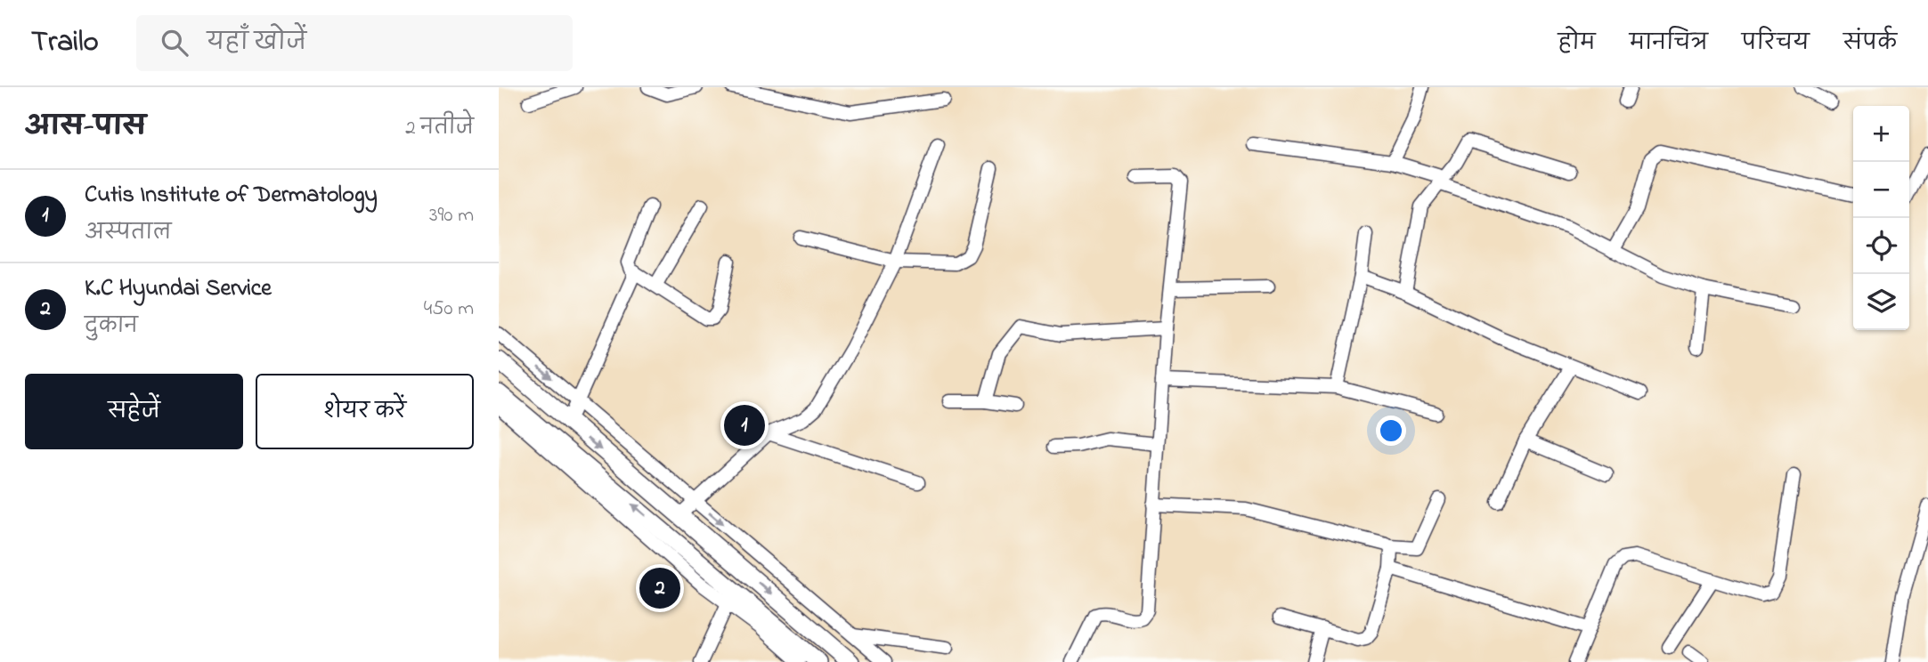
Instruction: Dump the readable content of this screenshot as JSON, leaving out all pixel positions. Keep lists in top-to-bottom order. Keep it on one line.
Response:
{"page":{"header":"Trailo","search":"यहाँ खोजें","nav":["होम","मानचित्र","परिचय","संपर्क"],"heading":["आस-पास","2 नतीजे"],"map_buttons":["+","−"],"list":[{"mark":"1","name":"Cutis Institute of Dermatology","note":"अस्पताल","value":"390 m"},{"mark":"2","name":"K.C Hyundai Service","note":"दुकान","value":"450 m"}],"buttons":["सहेजें","शेयर करें"],"pins":["1","2"]}}
